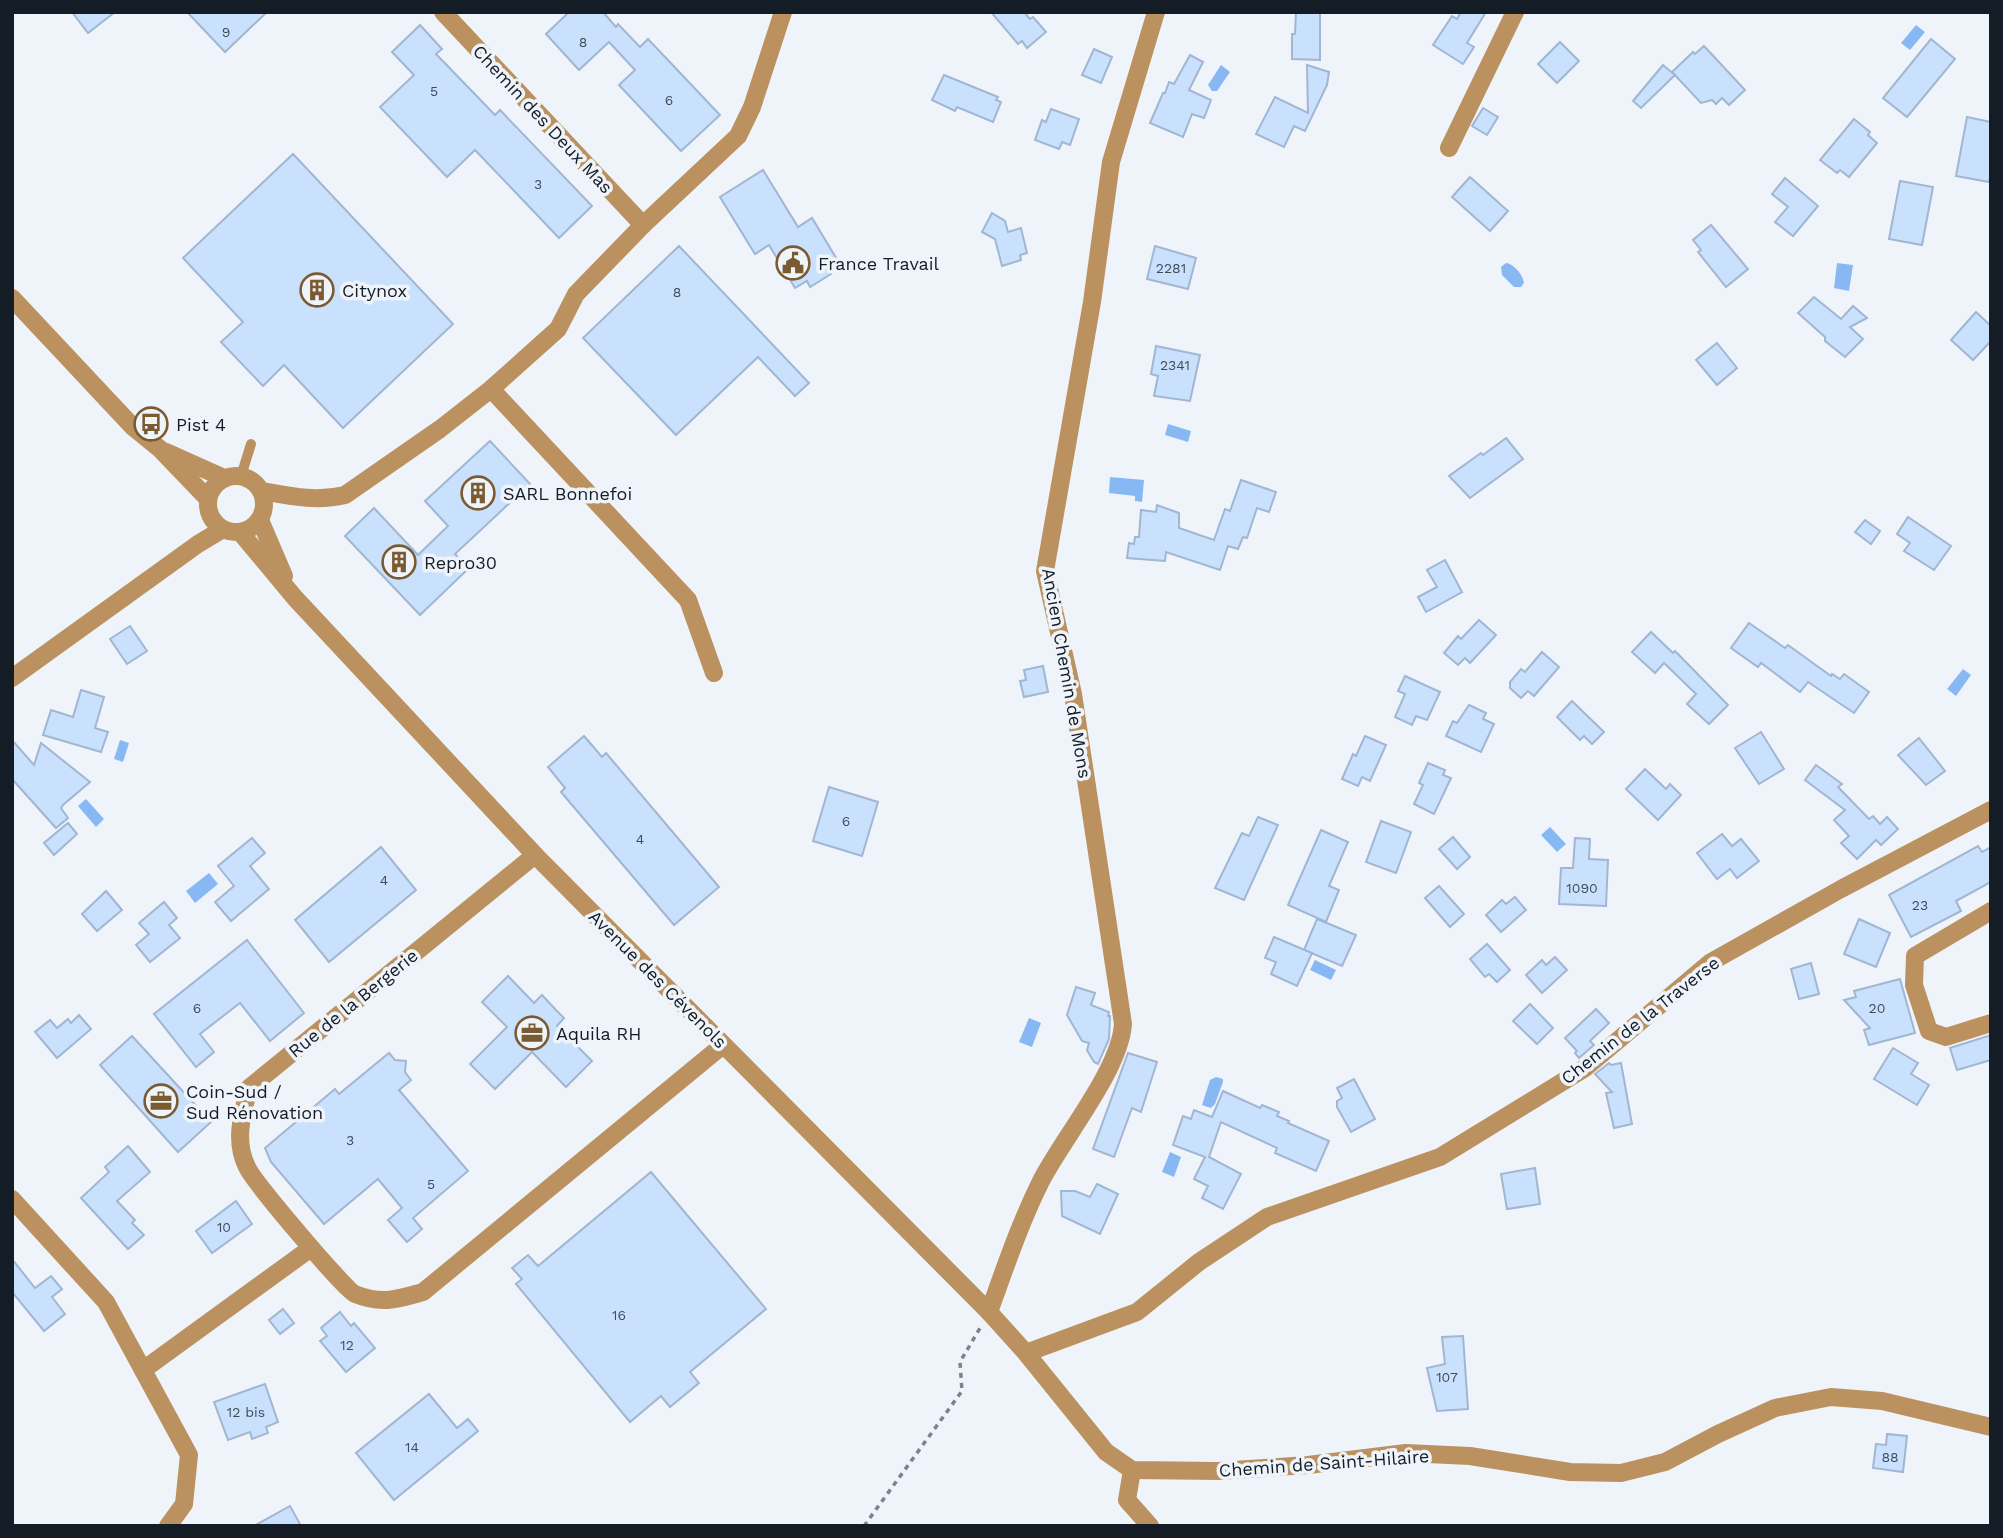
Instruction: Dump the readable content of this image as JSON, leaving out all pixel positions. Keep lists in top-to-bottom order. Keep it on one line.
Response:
{"streets":{"street":["Chemin des Deux Mas","Ancien Chemin de Mons","Avenue des Cévenols","Rue de la Bergerie","Chemin de la Traverse","Chemin de Saint-Hilaire"]},"crossings":[["Ancien Chemin de Mons","Avenue des Cévenols"],["Avenue des Cévenols","Rue de la Bergerie"],["Avenue des Cévenols","Chemin de la Traverse"]],"places":{"public building":["France Travail"],"building":["Citynox","SARL Bonnefoi","Repro30"],"bus stop":["Pist 4"],"office":["Aquila RH","Coin-Sud / Sud Rénovation"]},"house_numbers":["9","8","5","6","3","2281","8","2341","6","4","4","1090","23","6","20","3","5","10","16","12","107","12 bis","14","88"]}
